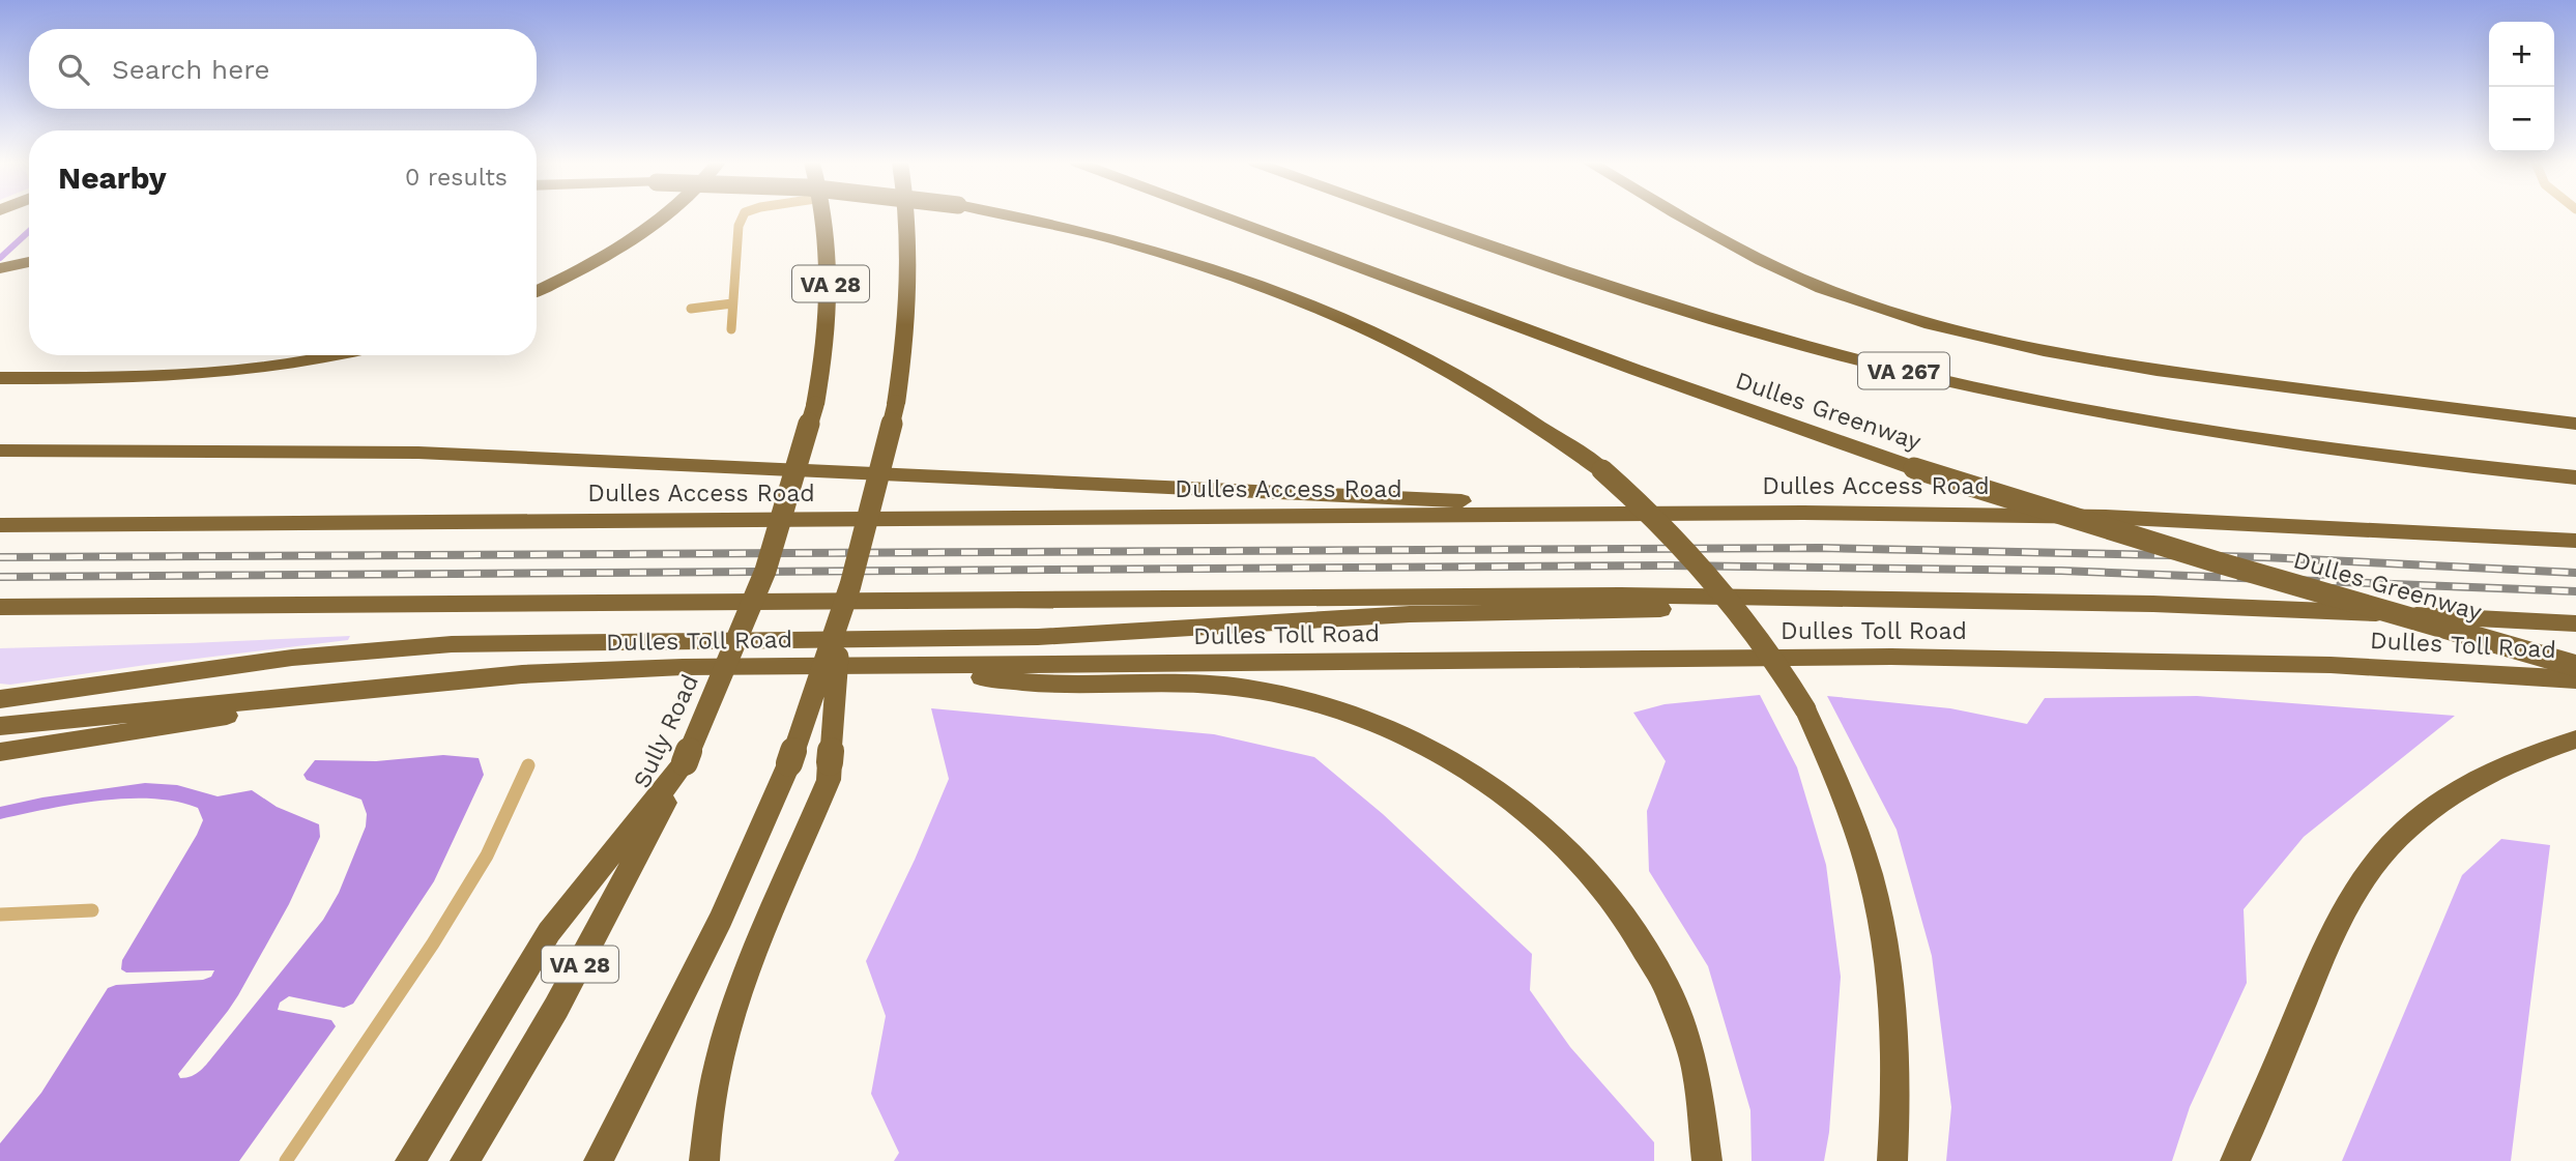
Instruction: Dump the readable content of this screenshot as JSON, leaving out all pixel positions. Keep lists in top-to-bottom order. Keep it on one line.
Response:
{"streets":{"highway":["VA 28","VA 267","Dulles Greenway","Dulles Access Road","Dulles Toll Road","Sully Road"]},"page":{"map_buttons":["+","−"],"search":"Search here","heading":["Nearby","0 results"]}}
